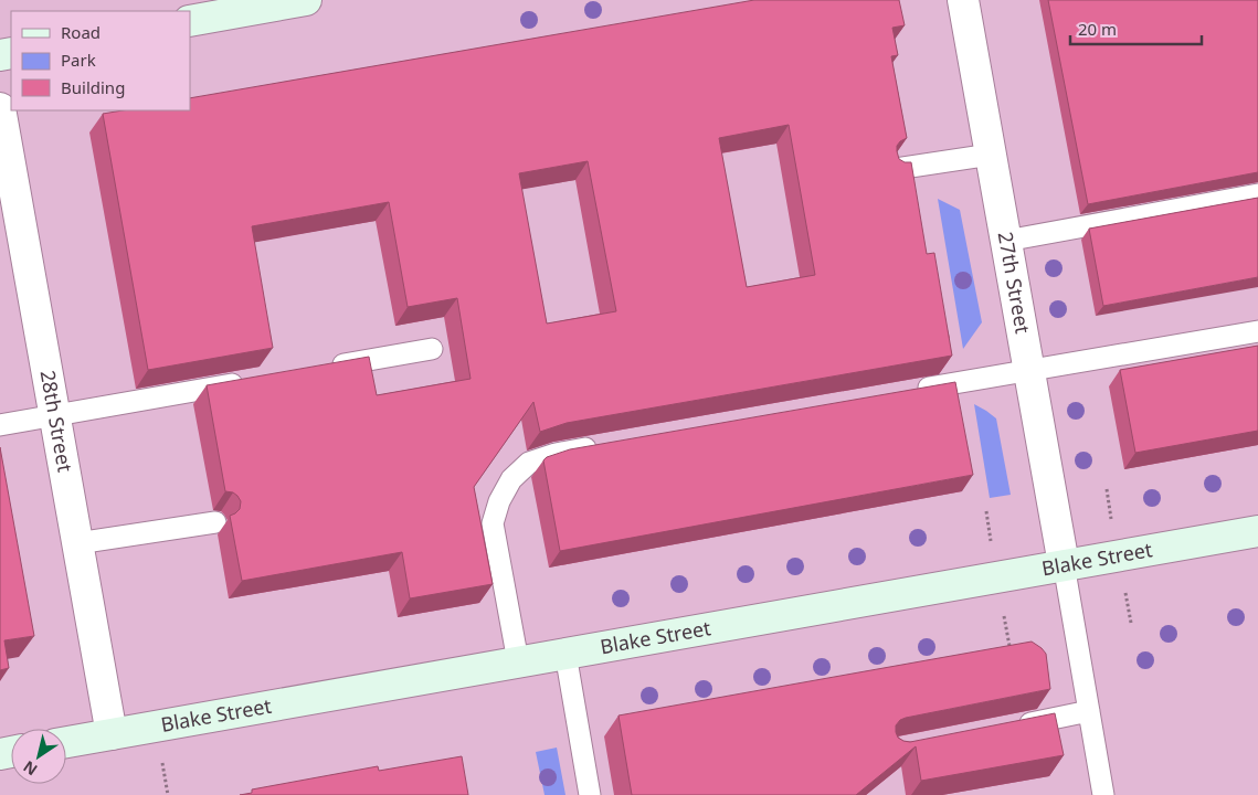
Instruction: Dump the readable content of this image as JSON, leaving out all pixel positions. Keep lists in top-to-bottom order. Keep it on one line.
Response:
{"streets":{"street":["27th Street","28th Street","Blake Street"]},"crossings":[["27th Street","Blake Street"],["28th Street","Blake Street"]],"legend":["Road","Park","Building"],"scale_bar":"20 m","north":"bottom left"}
